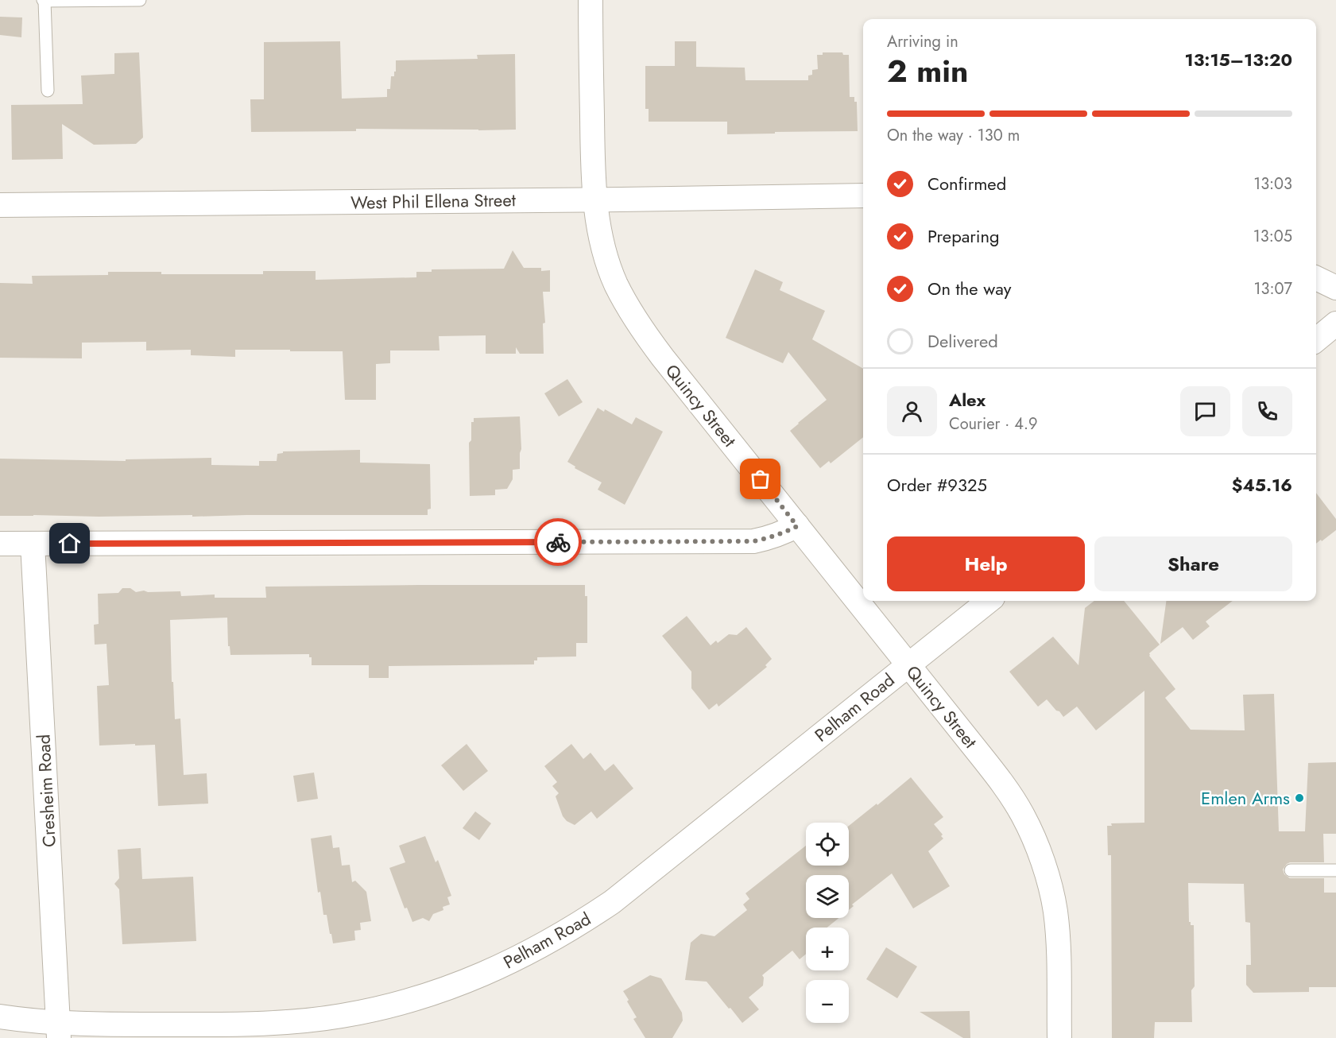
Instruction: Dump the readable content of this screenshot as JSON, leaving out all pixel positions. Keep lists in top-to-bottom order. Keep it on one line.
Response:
{"streets":{"street":["West Phil Ellena Street","Quincy Street","Pelham Road","Cresheim Road"]},"crossings":[["West Phil Ellena Street","Quincy Street"],["Quincy Street","Pelham Road"],["Pelham Road","Cresheim Road"]],"places":["Emlen Arms"],"page":{"heading":["2 min","Arriving in","13:15–13:20"],"panel":["Alex","Courier · 4.9","Order #9325","$45.16"],"bar":"On the way · 130 m","list":[["Confirmed","13:03"],["Preparing","13:05"],["On the way","13:07"],"Delivered"],"buttons":["Help","Share"],"map_buttons":["+","−"]}}
